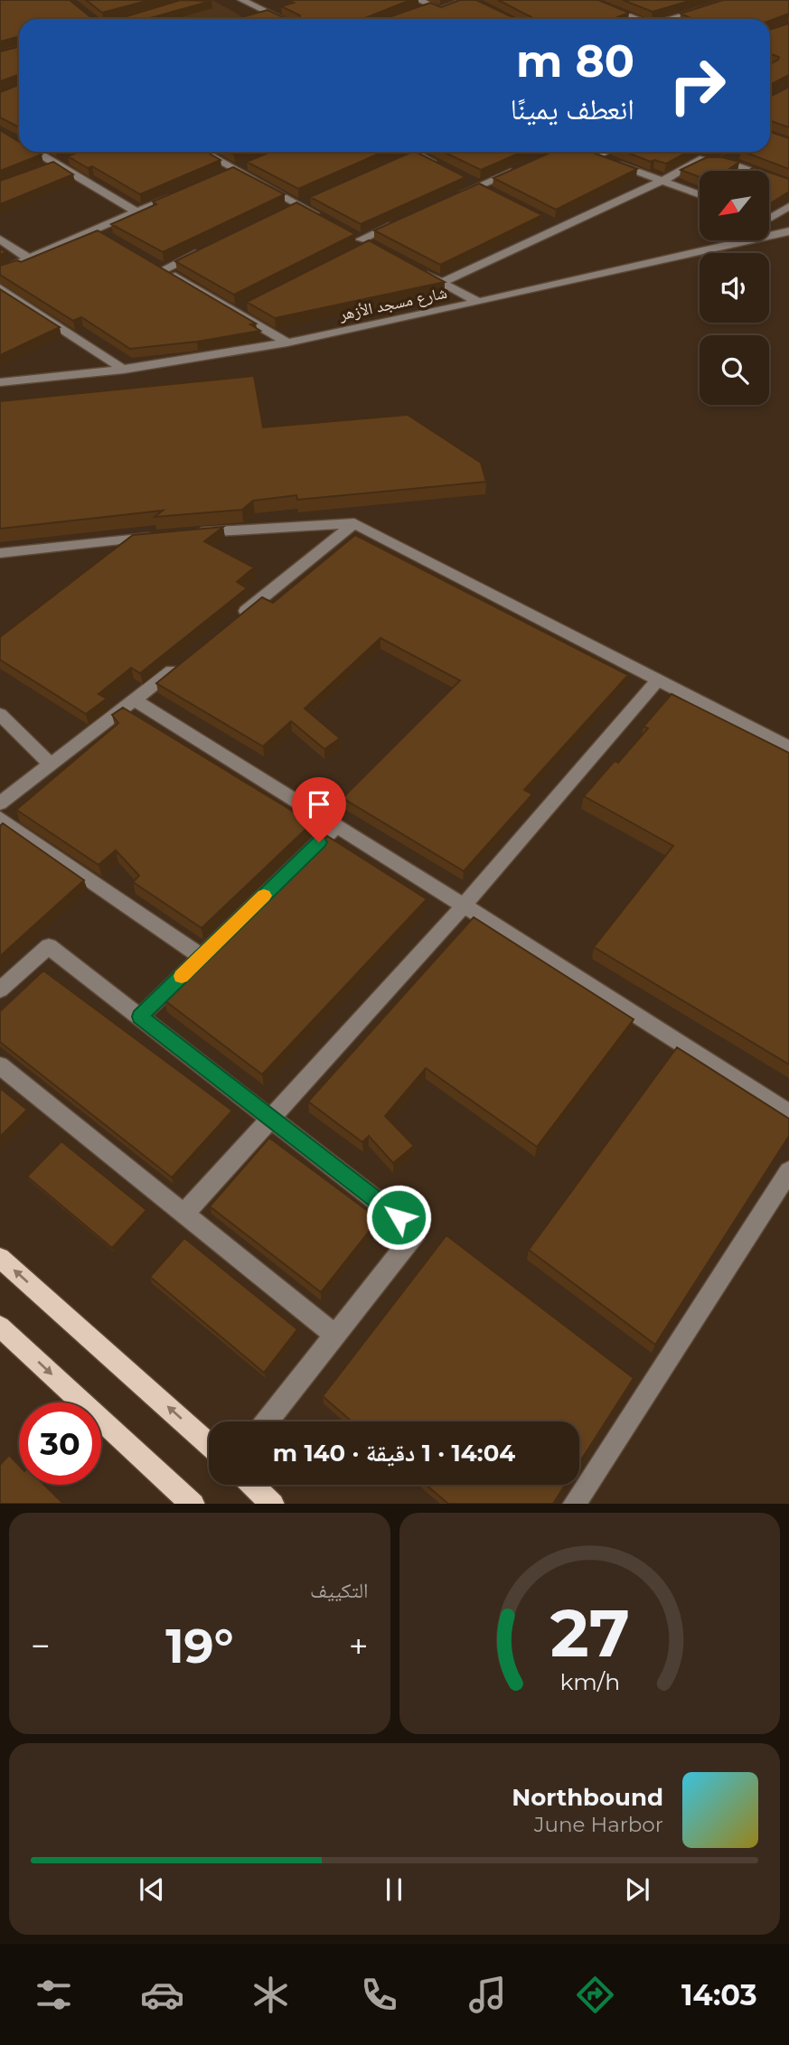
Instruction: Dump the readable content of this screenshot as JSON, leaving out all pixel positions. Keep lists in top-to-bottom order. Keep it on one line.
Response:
{"streets":{"street":["شارع مسجد الأزهر"]},"north":"bottom left","page":{"turn":["80 m","انعطف يمينًا"],"limit":"30","trip":"14:04 · 1 دقيقة · 140 m","tile":"التكييف","heat":["−","19°","+"],"song":["Northbound","June Harbor"],"tabs":"14:03","gauge":["27","km/h"]}}
